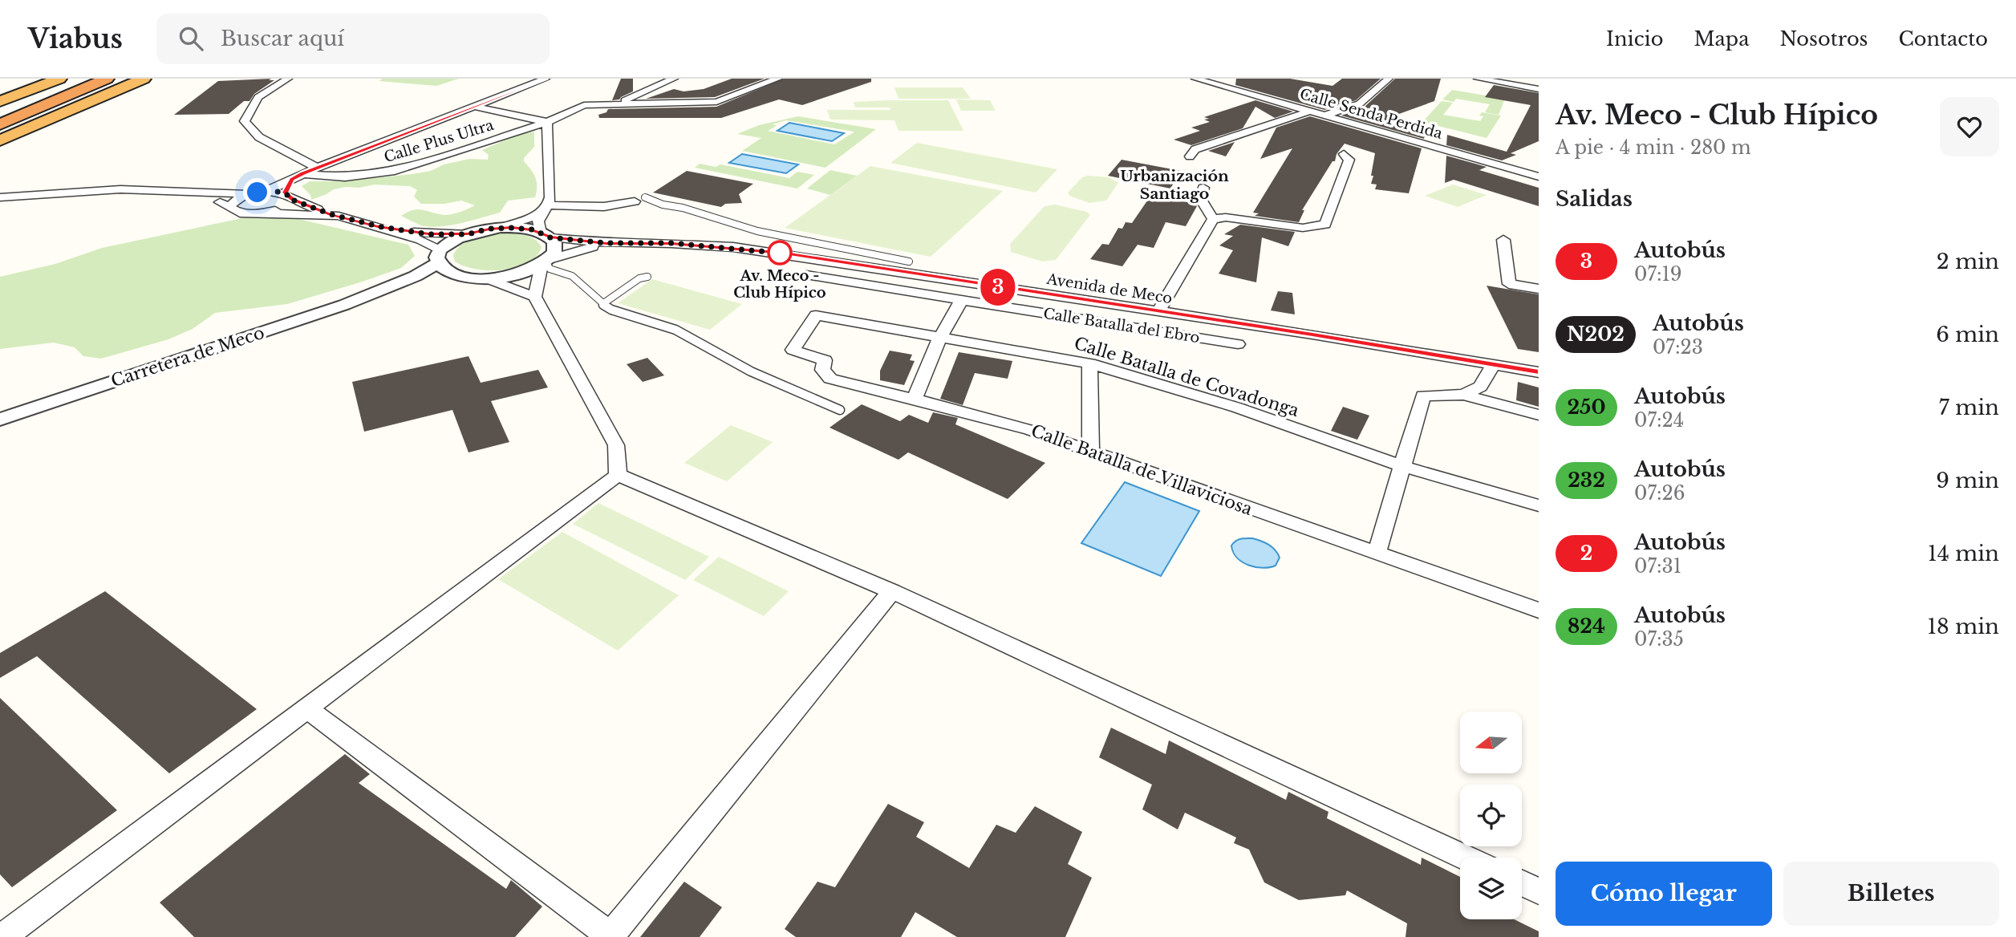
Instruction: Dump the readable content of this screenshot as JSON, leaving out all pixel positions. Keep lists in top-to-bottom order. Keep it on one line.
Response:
{"streets":{"street":["Calle Senda Perdida","Calle Plus Ultra","Avenida de Meco","Calle Batalla del Ebro","Carretera de Meco","Calle Batalla de Covadonga","Calle Batalla de Villaviciosa"]},"crossings":[["Calle Batalla de Covadonga","Calle Batalla de Villaviciosa"]],"districts":["Urbanización Santiago"],"places":["Av. Meco - Club Hípico"],"lines":["bus line 3"],"north":"left","page":{"header":"Viabus","search":"Buscar aquí","nav":["Inicio","Mapa","Nosotros","Contacto"],"on_map":"3","heading":[["Av. Meco - Club Hípico","A pie · 4 min · 280 m"],"Salidas"],"list":[{"mark":"3","name":"Autobús","note":"07:19","value":"2 min"},{"mark":"N202","name":"Autobús","note":"07:23","value":"6 min"},{"mark":"250","name":"Autobús","note":"07:24","value":"7 min"},{"mark":"232","name":"Autobús","note":"07:26","value":"9 min"},{"mark":"2","name":"Autobús","note":"07:31","value":"14 min"},{"mark":"824","name":"Autobús","note":"07:35","value":"18 min"}],"buttons":["Cómo llegar","Billetes"]}}
